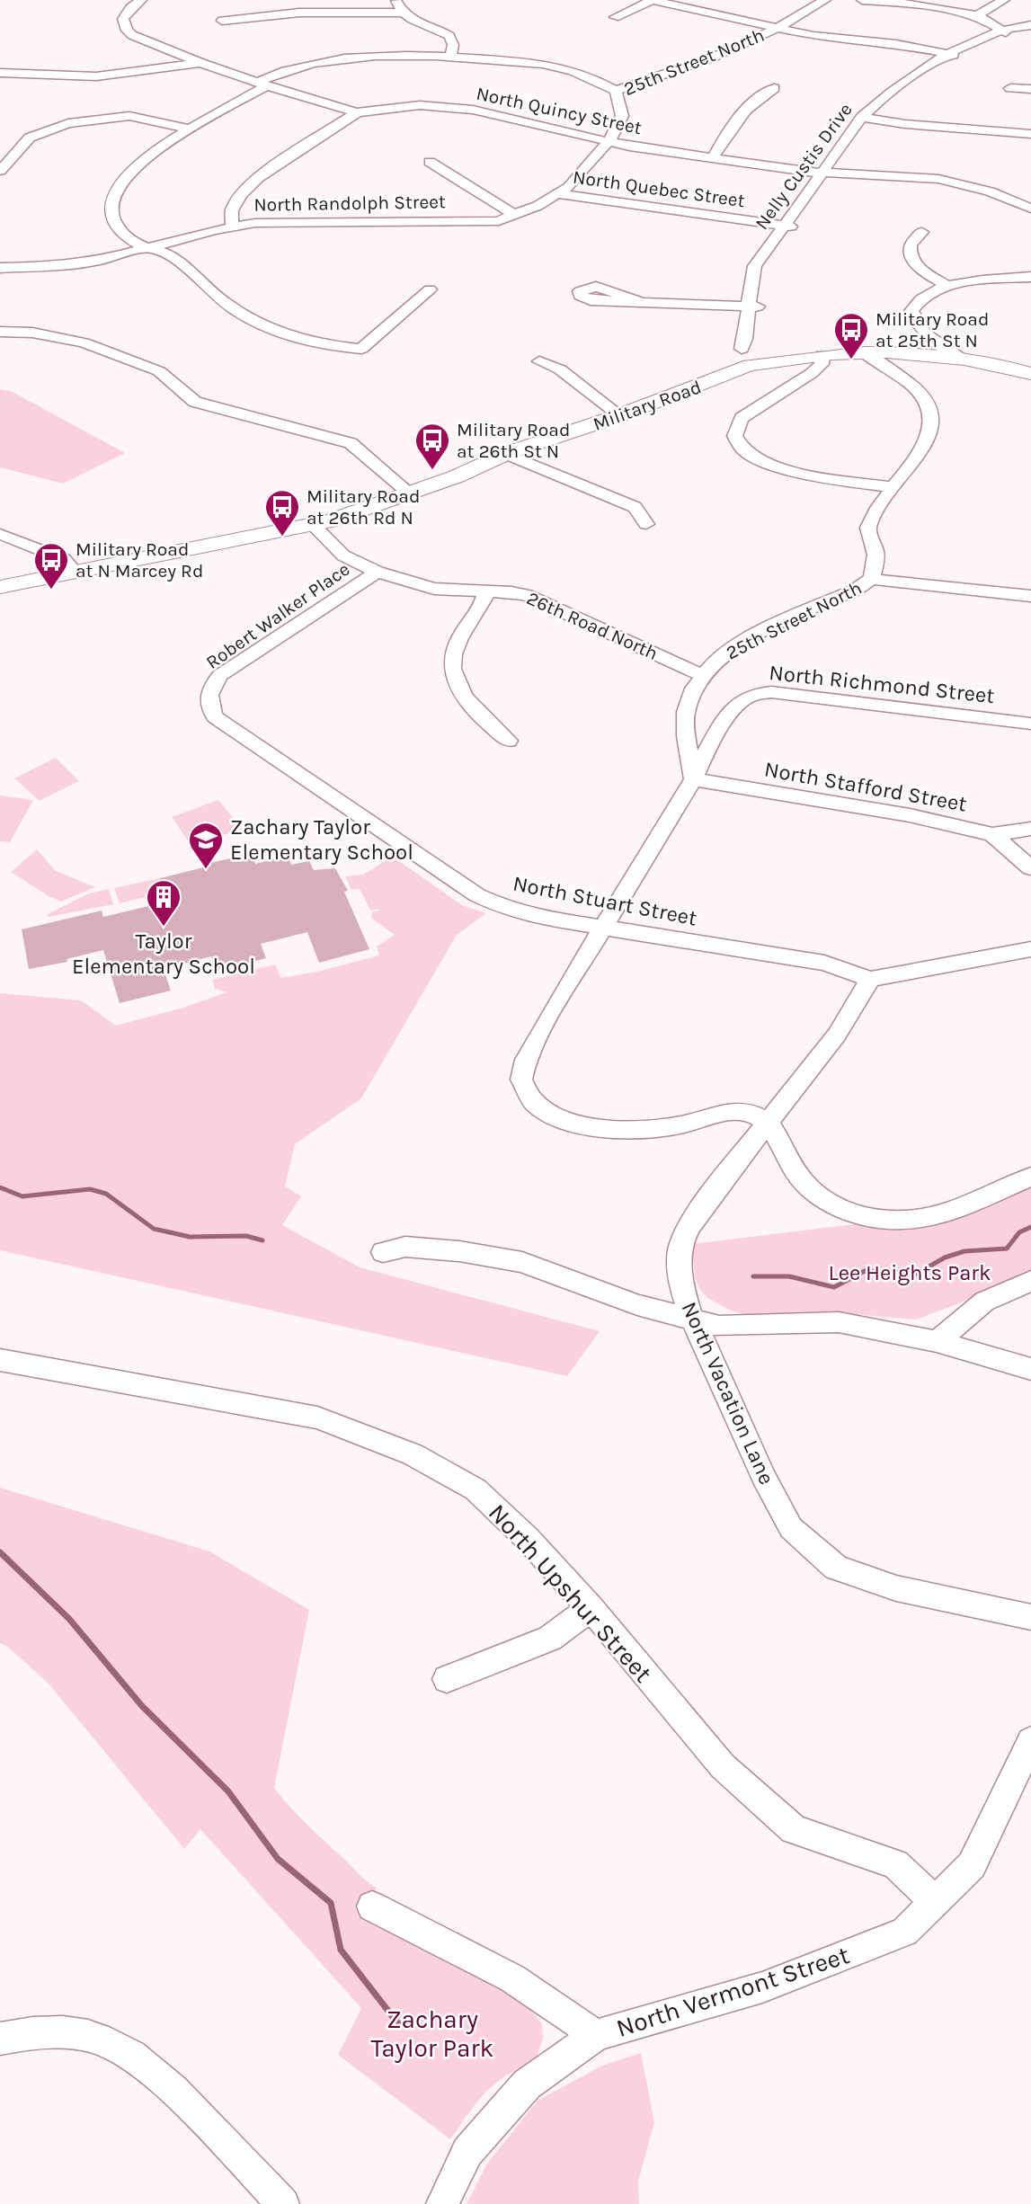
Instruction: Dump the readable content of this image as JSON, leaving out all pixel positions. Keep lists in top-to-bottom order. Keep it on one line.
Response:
{"streets":{"main road":["Military Road"],"street":["25th Street North","North Quincy Street","Nelly Custis Drive","North Quebec Street","North Randolph Street","Robert Walker Place","26th Road North","North Richmond Street","North Stafford Street","North Stuart Street","North Vacation Lane","North Upshur Street","North Vermont Street"]},"crossings":[["25th Street North","North Quincy Street"],["25th Street North","North Quebec Street"],["25th Street North","North Randolph Street"],["25th Street North","Military Road"],["25th Street North","26th Road North"],["25th Street North","North Richmond Street"],["25th Street North","North Stafford Street"],["North Quincy Street","Nelly Custis Drive"],["Nelly Custis Drive","North Quebec Street"],["Nelly Custis Drive","Military Road"],["Military Road","26th Road North"],["Robert Walker Place","26th Road North"],["Robert Walker Place","North Stuart Street"],["North Richmond Street","North Stafford Street"],["North Stuart Street","North Vacation Lane"],["North Upshur Street","North Vermont Street"]],"parks":["Lee Heights Park","Zachary Taylor Park"],"places":{"bus stop":["Military Road at 25th St N","Military Road at 26th St N","Military Road at 26th Rd N","Military Road at N Marcey Rd"],"school or university":["Zachary Taylor Elementary School"],"building":["Taylor Elementary School"]}}
